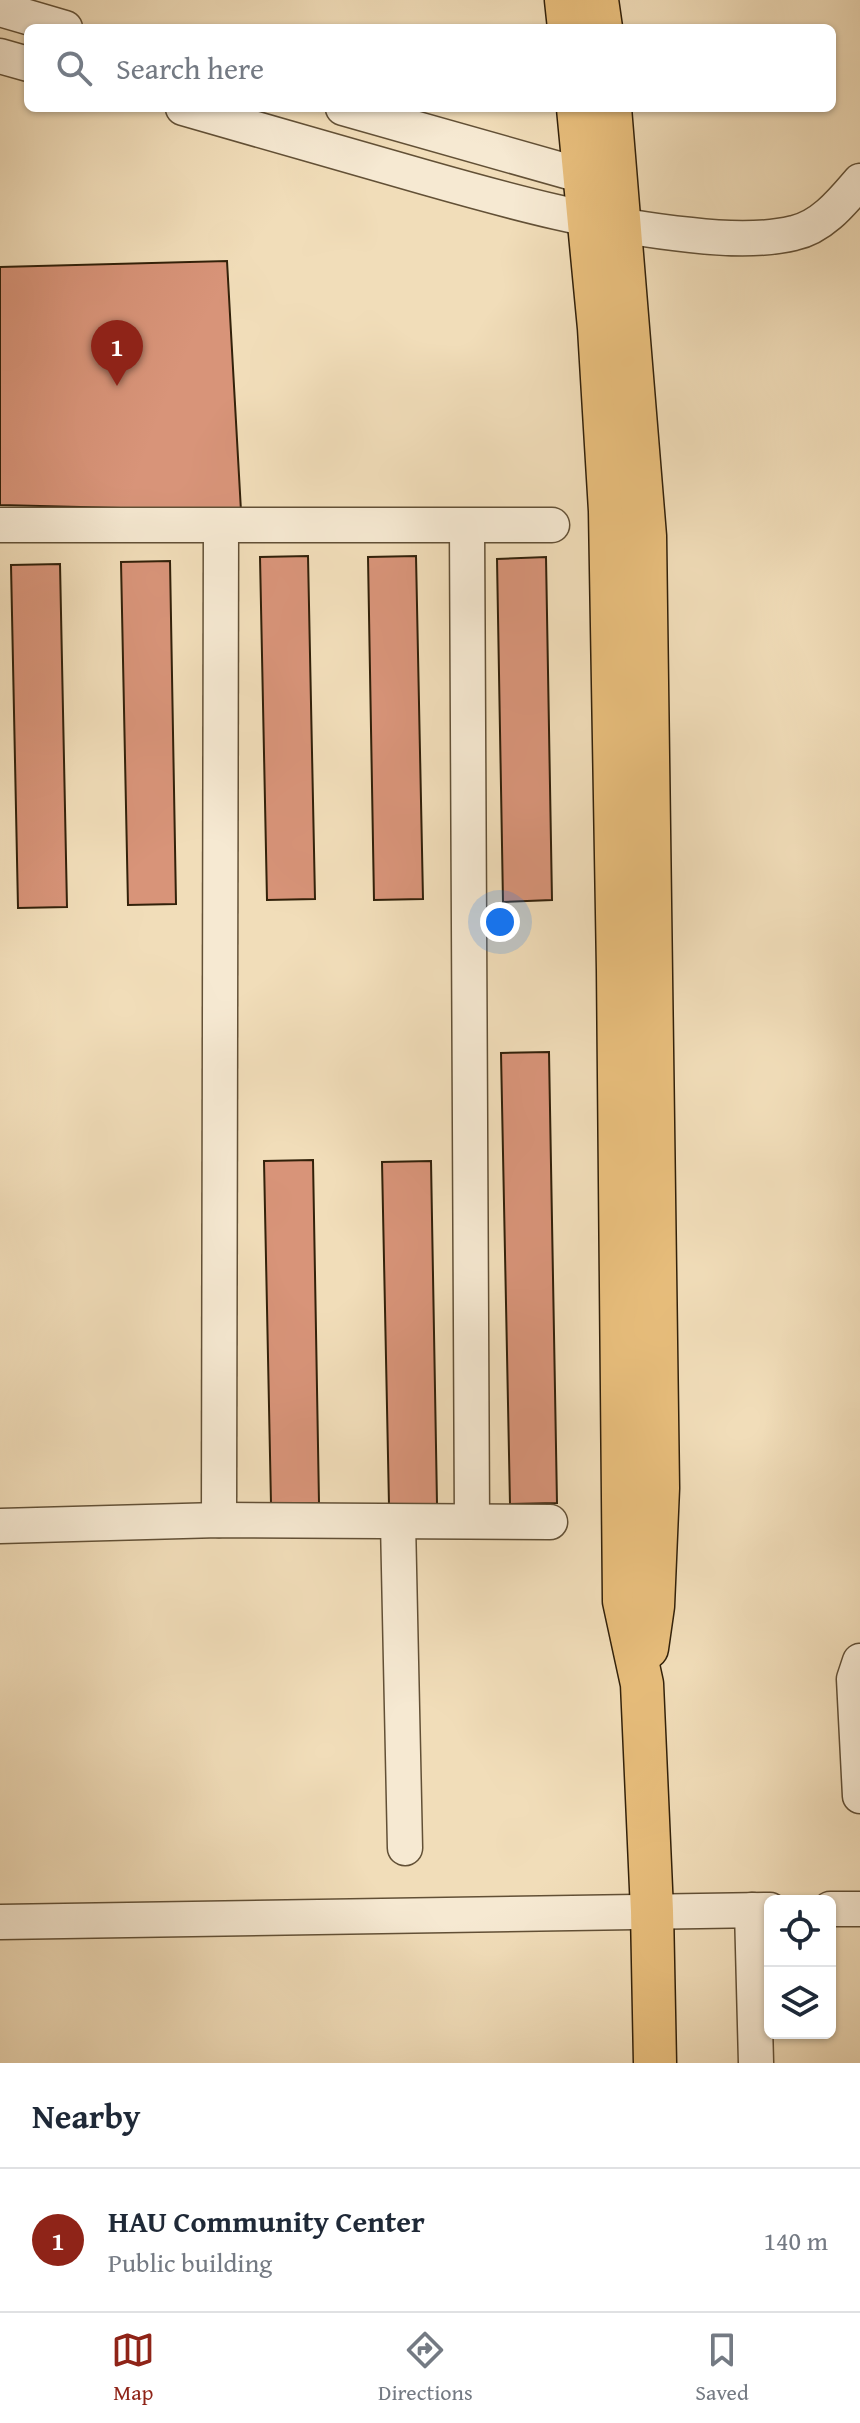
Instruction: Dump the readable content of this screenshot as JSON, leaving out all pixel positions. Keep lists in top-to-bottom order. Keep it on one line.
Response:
{"page":{"search":"Search here","pins":"1","heading":"Nearby","list":[{"mark":"1","name":"HAU Community Center","note":"Public building","value":"140 m"}],"nav":["Map","Directions","Saved"]}}
